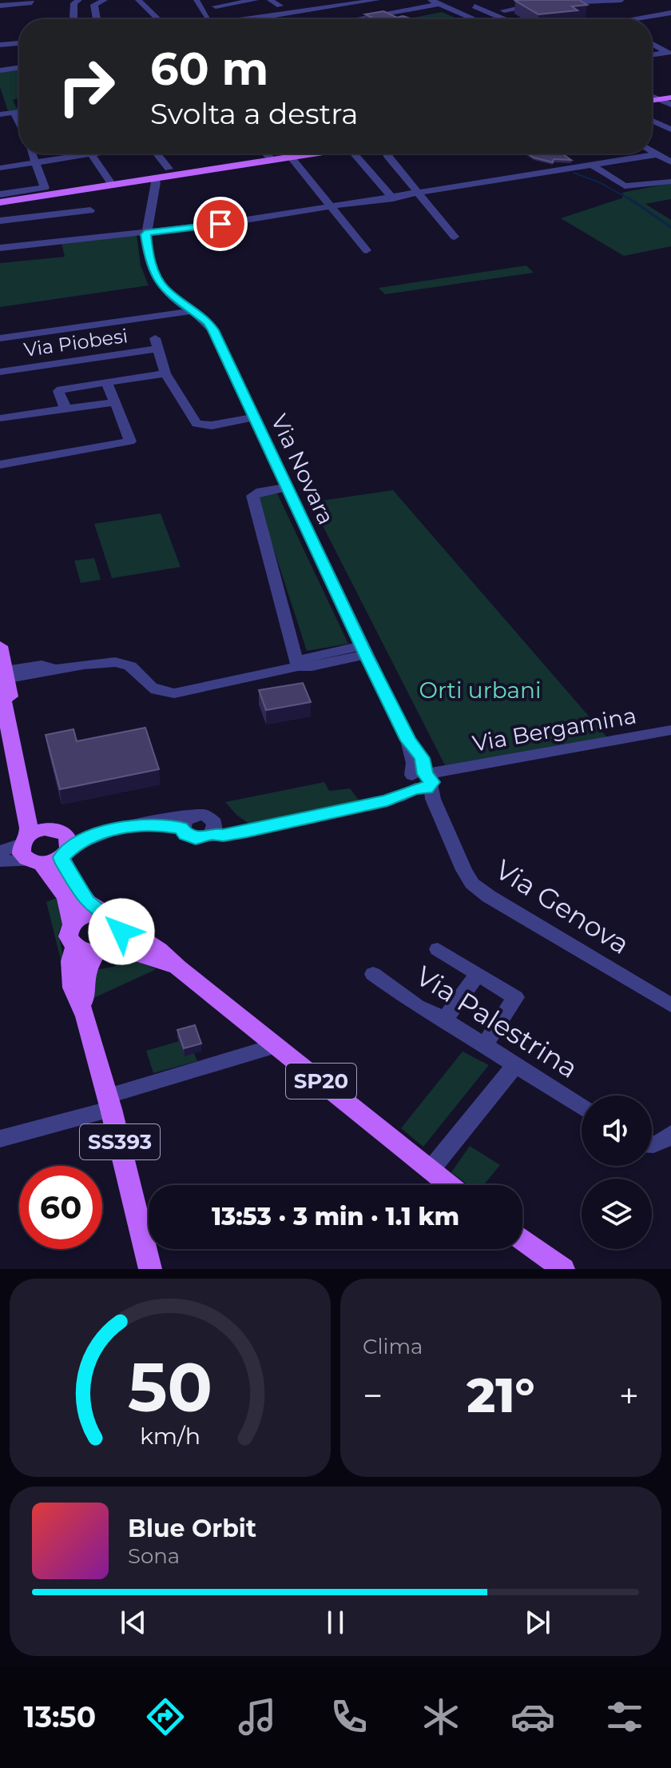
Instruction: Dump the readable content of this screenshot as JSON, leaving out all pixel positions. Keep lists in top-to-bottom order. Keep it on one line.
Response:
{"streets":{"main road":["SP20","SS393"],"street":["Via Piobesi","Via Novara","Via Bergamina","Via Genova","Via Palestrina"]},"crossings":[["Via Novara","Via Bergamina"],["Via Novara","Via Genova"],["Via Bergamina","Via Genova"],["SP20","SS393"]],"parks":["Orti urbani"],"page":{"turn":["60 m","Svolta a destra"],"limit":"60","trip":"13:53 · 3 min · 1.1 km","tile":"Clima","heat":["−","21°","+"],"song":["Blue Orbit","Sona"],"tabs":"13:50","gauge":["50","km/h"]}}
